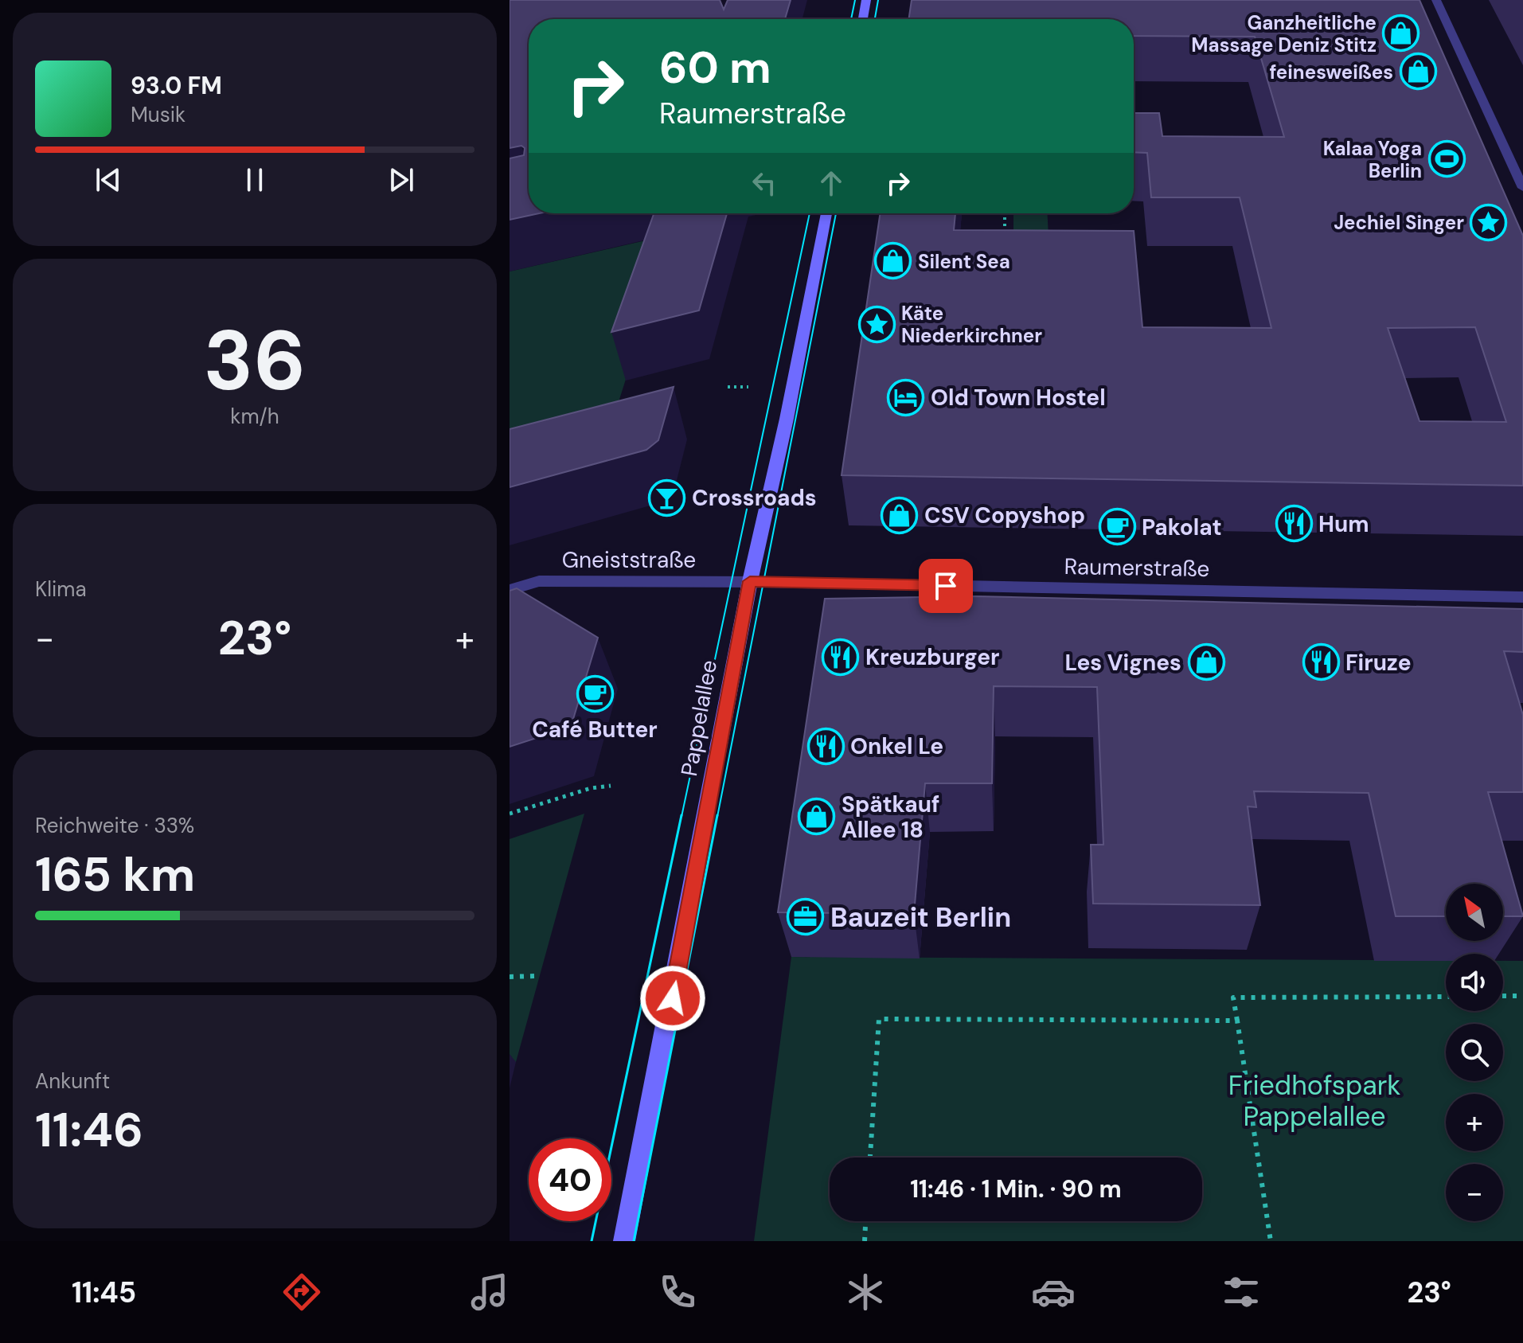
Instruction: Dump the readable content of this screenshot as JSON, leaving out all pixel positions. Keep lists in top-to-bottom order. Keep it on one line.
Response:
{"streets":{"street":["Gneiststraße","Raumerstraße","Pappelallee"]},"crossings":[["Gneiststraße","Raumerstraße"],["Gneiststraße","Pappelallee"],["Raumerstraße","Pappelallee"]],"parks":["Friedhofspark Pappelallee"],"places":{"shop":["Ganzheitliche Massage Deniz Stitz","feinesweißes","Silent Sea","CSV Copyshop","Les Vignes","Spätkauf Allee 18"],"sports":["Kalaa Yoga Berlin"],"place":["Jechiel Singer","Käte Niederkirchner"],"hotel":["Old Town Hostel"],"bar":["Crossroads"],"restaurant":["Hum","Kreuzburger","Firuze","Onkel Le"],"cafe":["Pakolat","Café Butter"],"office":["Bauzeit Berlin"]},"north":"top left","page":{"turn":["60 m","Raumerstraße"],"song":["93.0 FM","Musik"],"tile":[["36","km/h"],"Klima",["Reichweite · 33%","165 km"],["Ankunft","11:46"]],"heat":["−","23°","+"],"map_buttons":["+","−"],"limit":"40","trip":"11:46 · 1 Min. · 90 m","tabs":["11:45","23°"]}}
